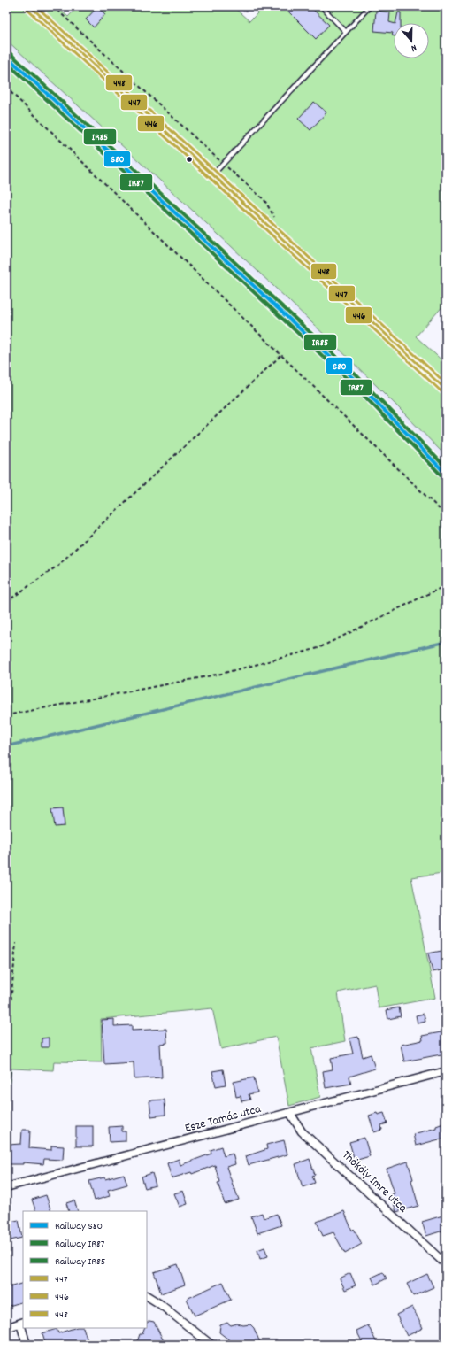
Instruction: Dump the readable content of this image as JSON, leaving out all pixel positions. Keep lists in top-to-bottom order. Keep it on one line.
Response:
{"streets":{"street":["Esze Tamás utca","Thököly Imre utca"]},"crossings":[["Esze Tamás utca","Thököly Imre utca"]],"lines":["transit line 447","transit line 448","transit line 446","rail line IR85","rail line S80","rail line IR87"],"legend":["Railway S80","Railway IR87","Railway IR85","447","446","448"],"north":"bottom"}
